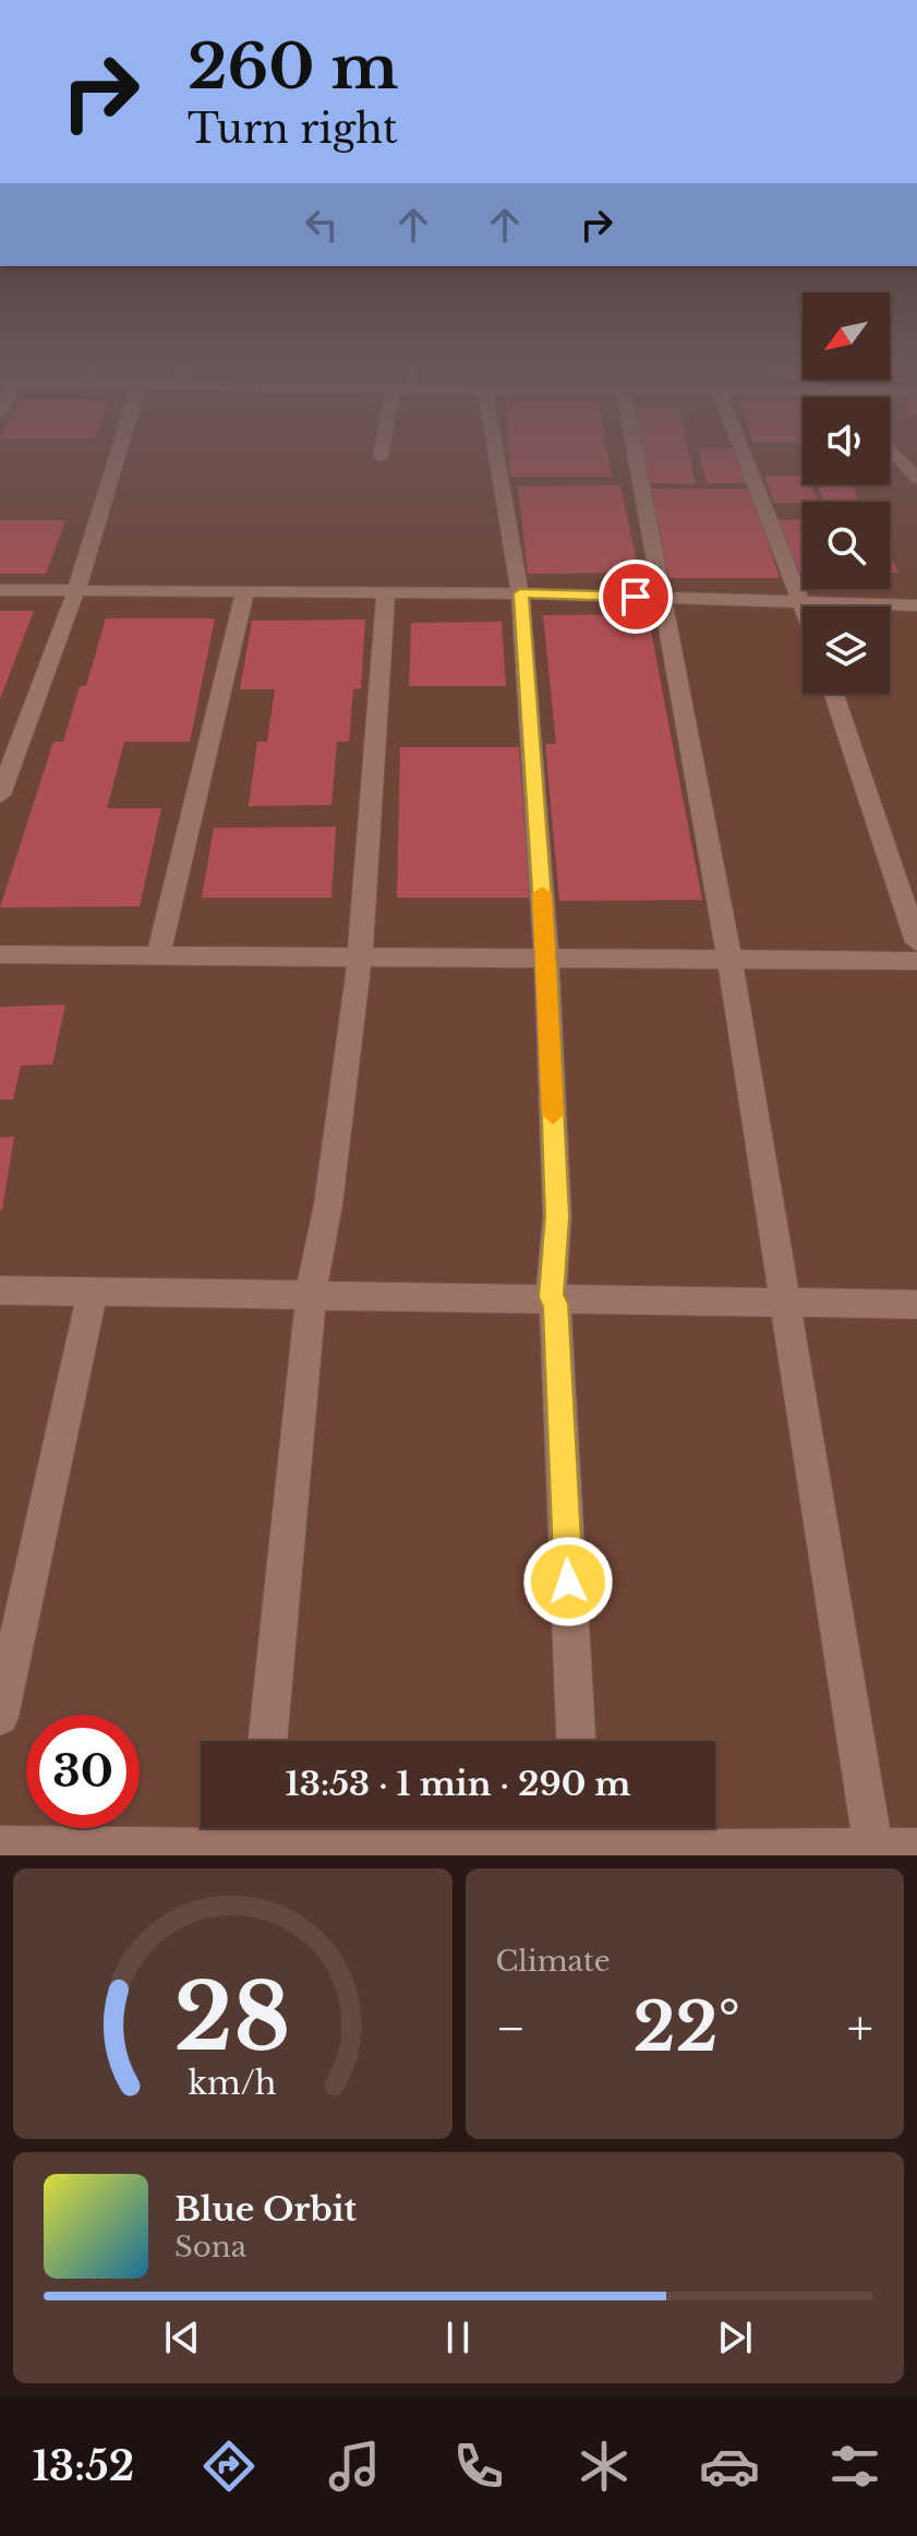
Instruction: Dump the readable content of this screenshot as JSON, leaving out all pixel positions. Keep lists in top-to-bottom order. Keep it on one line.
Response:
{"north":"bottom left","page":{"turn":["260 m","Turn right"],"limit":"30","trip":"13:53 · 1 min · 290 m","tile":"Climate","heat":["−","22°","+"],"song":["Blue Orbit","Sona"],"tabs":"13:52","gauge":["28","km/h"]}}
